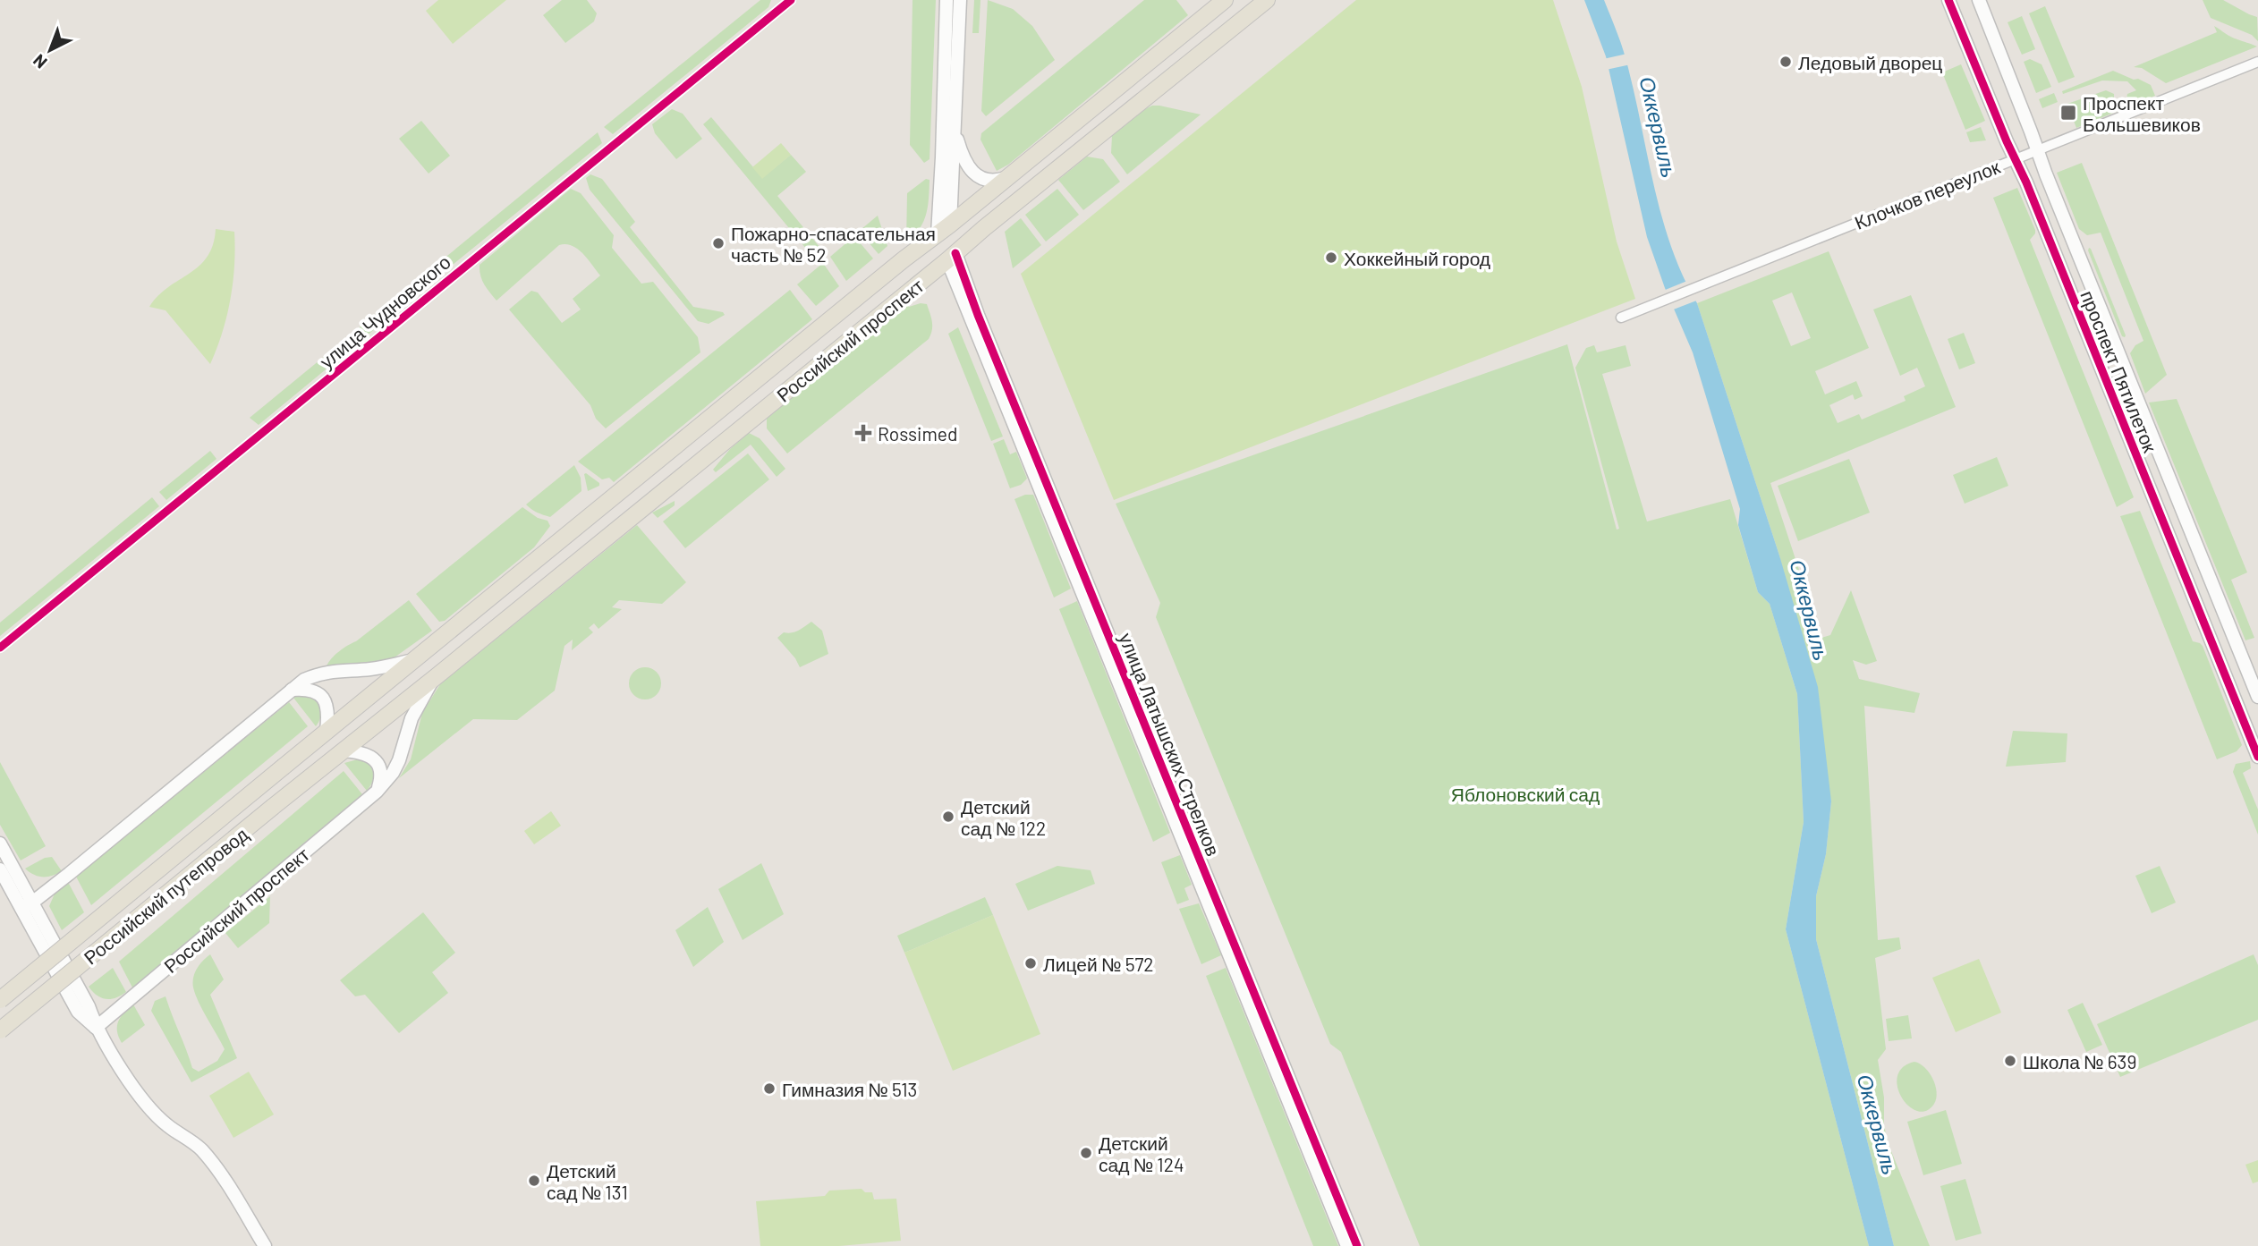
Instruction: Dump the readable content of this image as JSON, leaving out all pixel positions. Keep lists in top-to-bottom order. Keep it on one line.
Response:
{"streets":{"main road":["Российский проспект","улица Латышских Стрелков","Российский путепровод"],"street":["Клочков переулок","улица Чудновского","проспект Пятилеток"]},"crossings":[["Клочков переулок","проспект Пятилеток"],["Российский проспект","улица Латышских Стрелков"],["Российский проспект","Российский путепровод"]],"water":["Оккервиль"],"parks":["Яблоновский сад"],"places":{"other":["Ледовый дворец","Пожарно-спасательная часть № 52","Хоккейный город","Детский сад № 122","Лицей № 572","Школа № 639","Гимназия № 513","Детский сад № 124","Детский сад № 131"],"transit":["Проспект Большевиков"],"health":["Rossimed"]},"north":"bottom left"}
